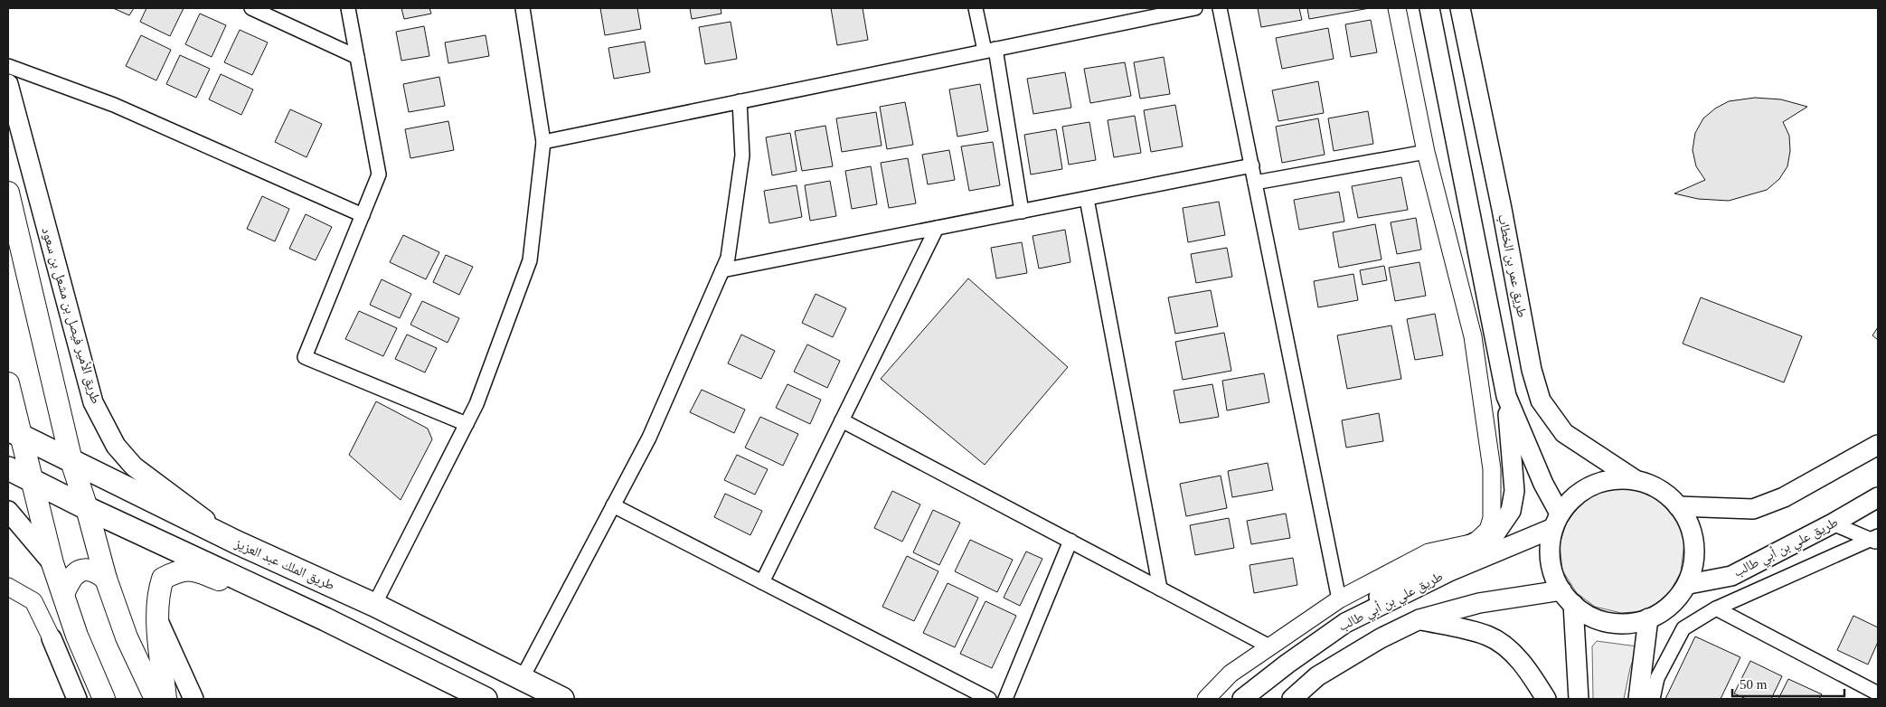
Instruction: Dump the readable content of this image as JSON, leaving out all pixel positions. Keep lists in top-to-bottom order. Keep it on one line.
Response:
{"streets":{"highway":["طريق الملك عبد العزيز"],"main road":["طريق عمر بن الخطاب","طريق الأمير فيصل بن مشعل بن سعود","طريق علي بن أبي طالب"]},"crossings":[["طريق عمر بن الخطاب","طريق علي بن أبي طالب"],["طريق الأمير فيصل بن مشعل بن سعود","طريق الملك عبد العزيز"]],"scale_bar":"50 m"}
